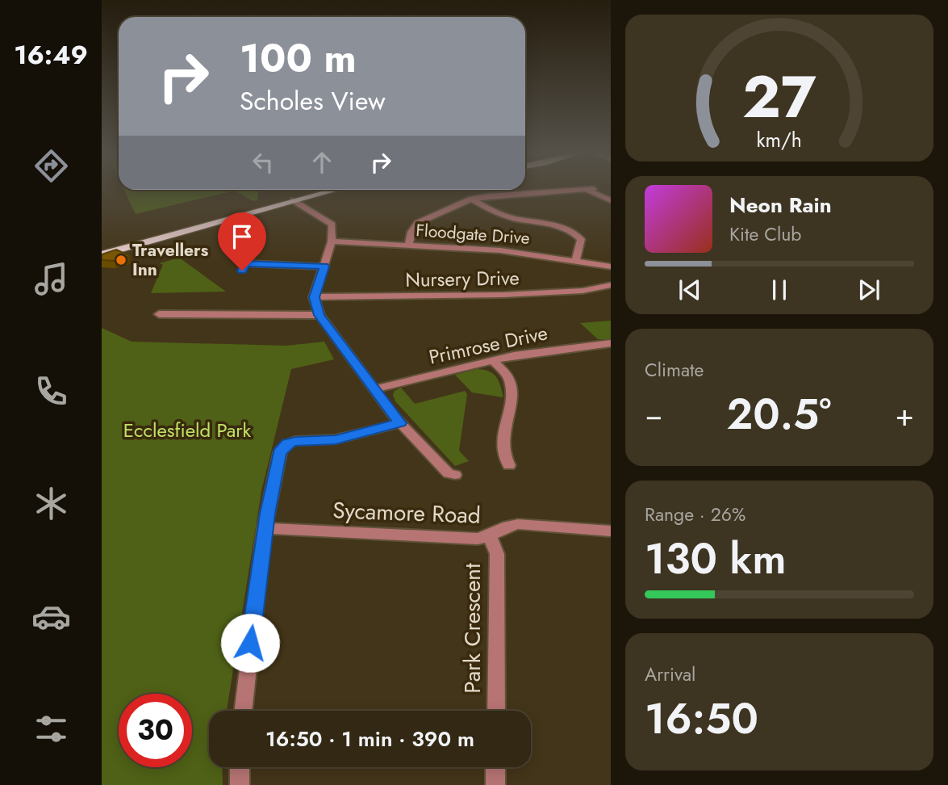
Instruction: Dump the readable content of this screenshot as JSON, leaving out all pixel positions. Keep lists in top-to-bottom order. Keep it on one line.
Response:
{"streets":{"street":["Floodgate Drive","Nursery Drive","Primrose Drive","Sycamore Road","Park Crescent"]},"crossings":[["Sycamore Road","Park Crescent"]],"parks":["Ecclesfield Park"],"places":["Travellers Inn"],"page":{"tabs":"16:49","turn":["100 m","Scholes View"],"song":["Neon Rain","Kite Club"],"tile":["Climate",["Range · 26%","130 km"],["Arrival","16:50"]],"heat":["−","20.5°","+"],"limit":"30","trip":"16:50 · 1 min · 390 m","gauge":["27","km/h"]}}
